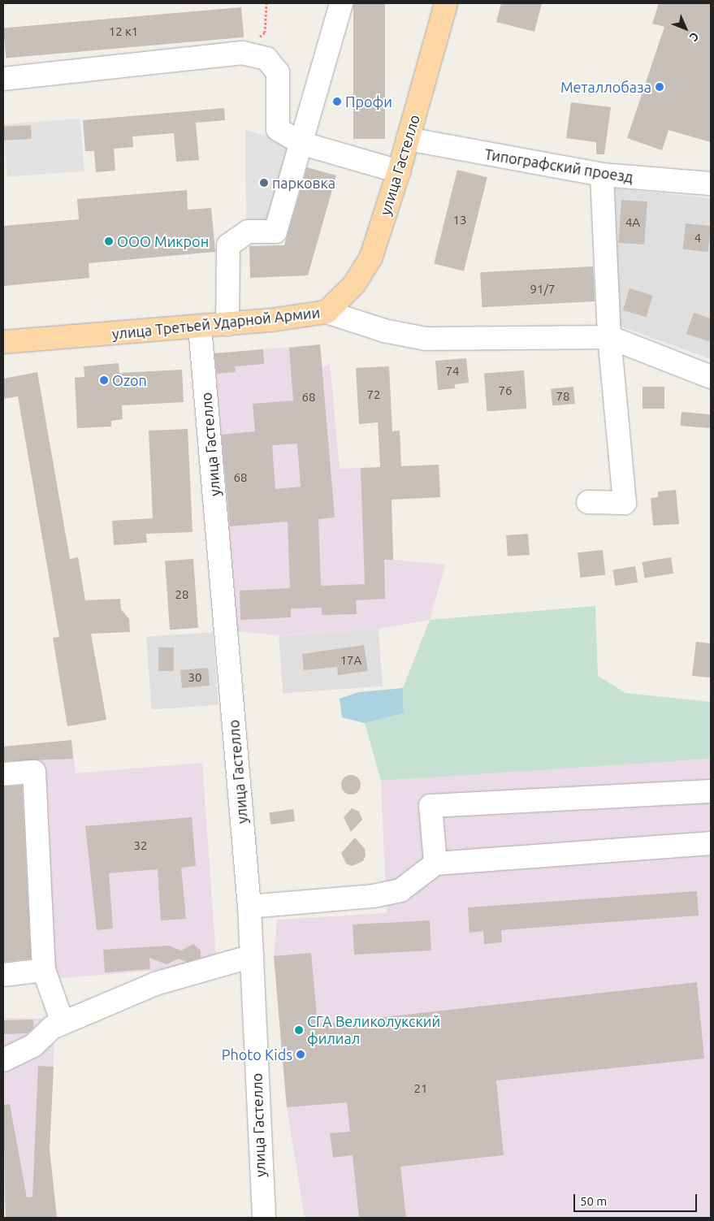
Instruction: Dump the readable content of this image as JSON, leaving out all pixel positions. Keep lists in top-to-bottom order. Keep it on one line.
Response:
{"streets":{"main road":["улица Гастелло","улица Третьей Ударной Армии"],"street":["Типографский проезд"]},"crossings":[["улица Гастелло","Типографский проезд"],["улица Гастелло","улица Третьей Ударной Армии"]],"places":["Металлобаза","Профи","парковка","ООО Микрон","Ozon","СГА Великолукский филиал","Photo Kids"],"house_numbers":["12 к1","13","4А","4","91/7","74","76","72","78","68","68","28","17А","30","32","21"],"scale_bar":"50 m","north":"bottom right"}
